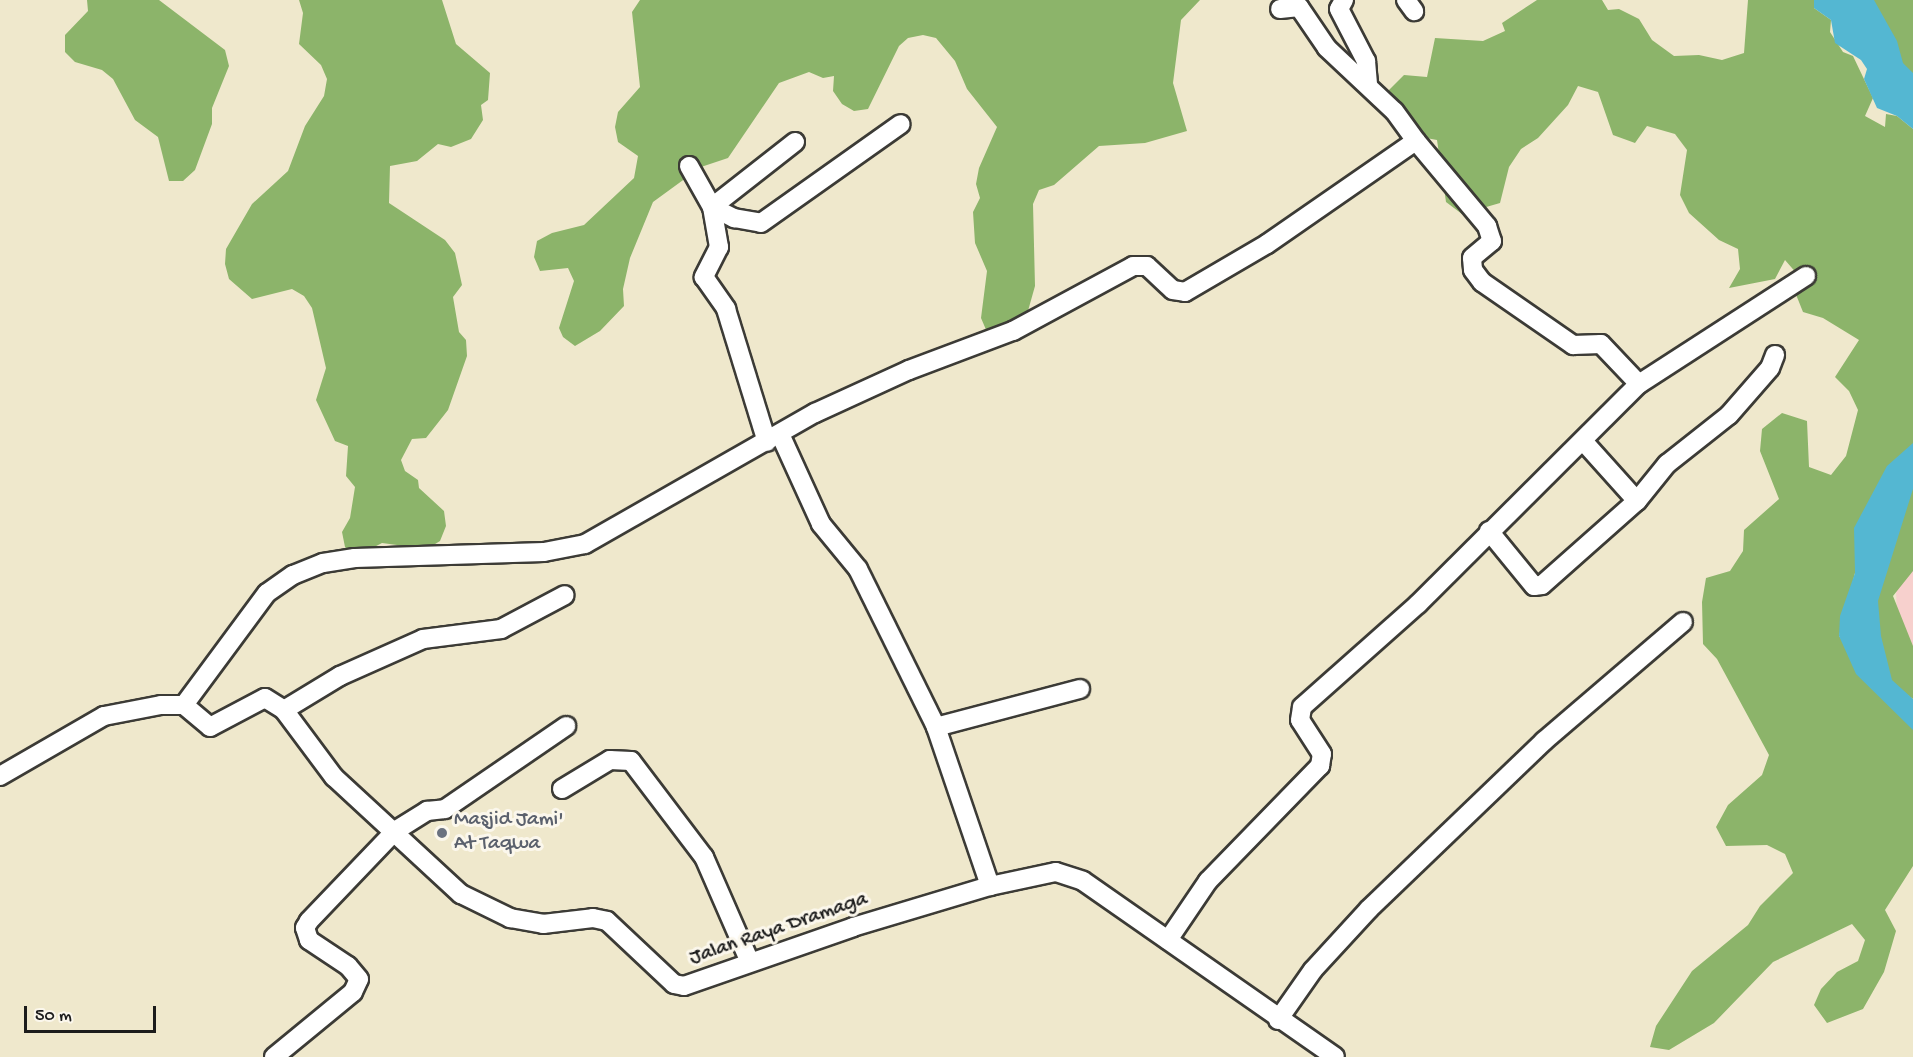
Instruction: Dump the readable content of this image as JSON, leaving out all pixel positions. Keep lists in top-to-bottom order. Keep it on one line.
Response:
{"streets":{"street":["Jalan Raya Dramaga"]},"places":["Masjid Jami' At Taqwa"],"scale_bar":"50 m"}
